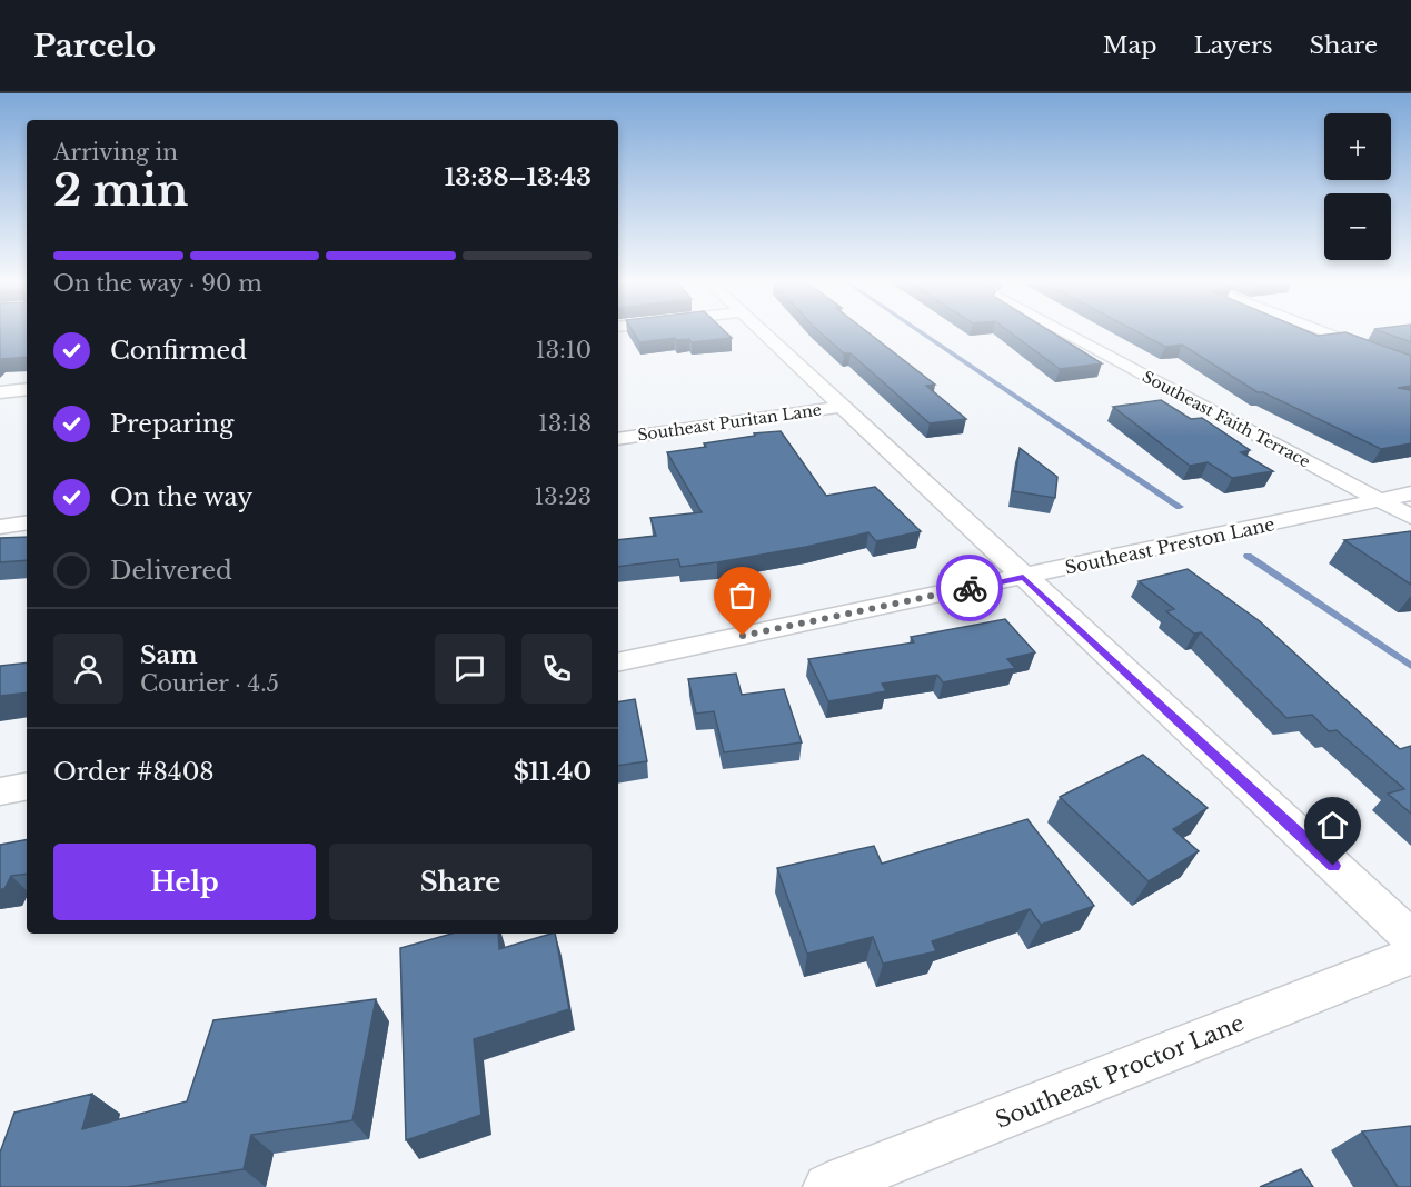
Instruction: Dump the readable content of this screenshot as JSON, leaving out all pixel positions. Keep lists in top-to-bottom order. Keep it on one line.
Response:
{"streets":{"street":["Southeast Faith Terrace","Southeast Puritan Lane","Southeast Preston Lane","Southeast Proctor Lane"]},"crossings":[["Southeast Faith Terrace","Southeast Preston Lane"]],"page":{"header":"Parcelo","nav":["Map","Layers","Share"],"map_buttons":["+","−"],"heading":["2 min","Arriving in","13:38–13:43"],"panel":["Sam","Courier · 4.5","Order #8408","$11.40"],"bar":"On the way · 90 m","list":[["Confirmed","13:10"],["Preparing","13:18"],["On the way","13:23"],"Delivered"],"buttons":["Help","Share"]}}
